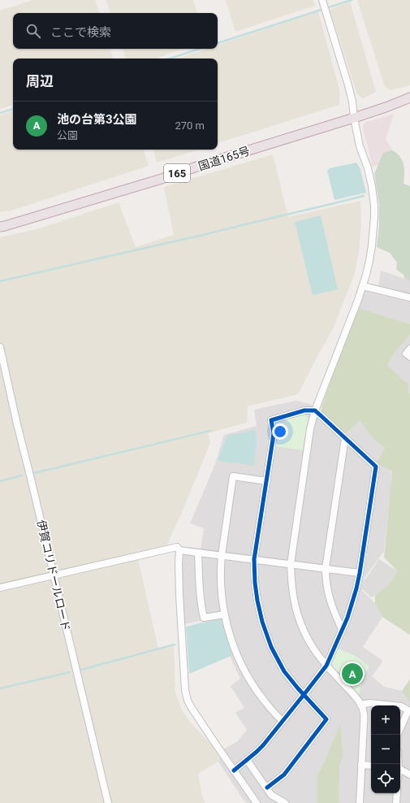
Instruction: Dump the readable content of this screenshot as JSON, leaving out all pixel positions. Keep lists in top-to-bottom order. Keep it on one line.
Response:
{"streets":{"highway":["国道165号","165"],"street":["伊賀コリドールロード"]},"page":{"search":"ここで検索","heading":"周辺","list":[{"mark":"A","name":"池の台第3公園","note":"公園","value":"270 m"}],"pins":"A","map_buttons":["+","−"]}}
